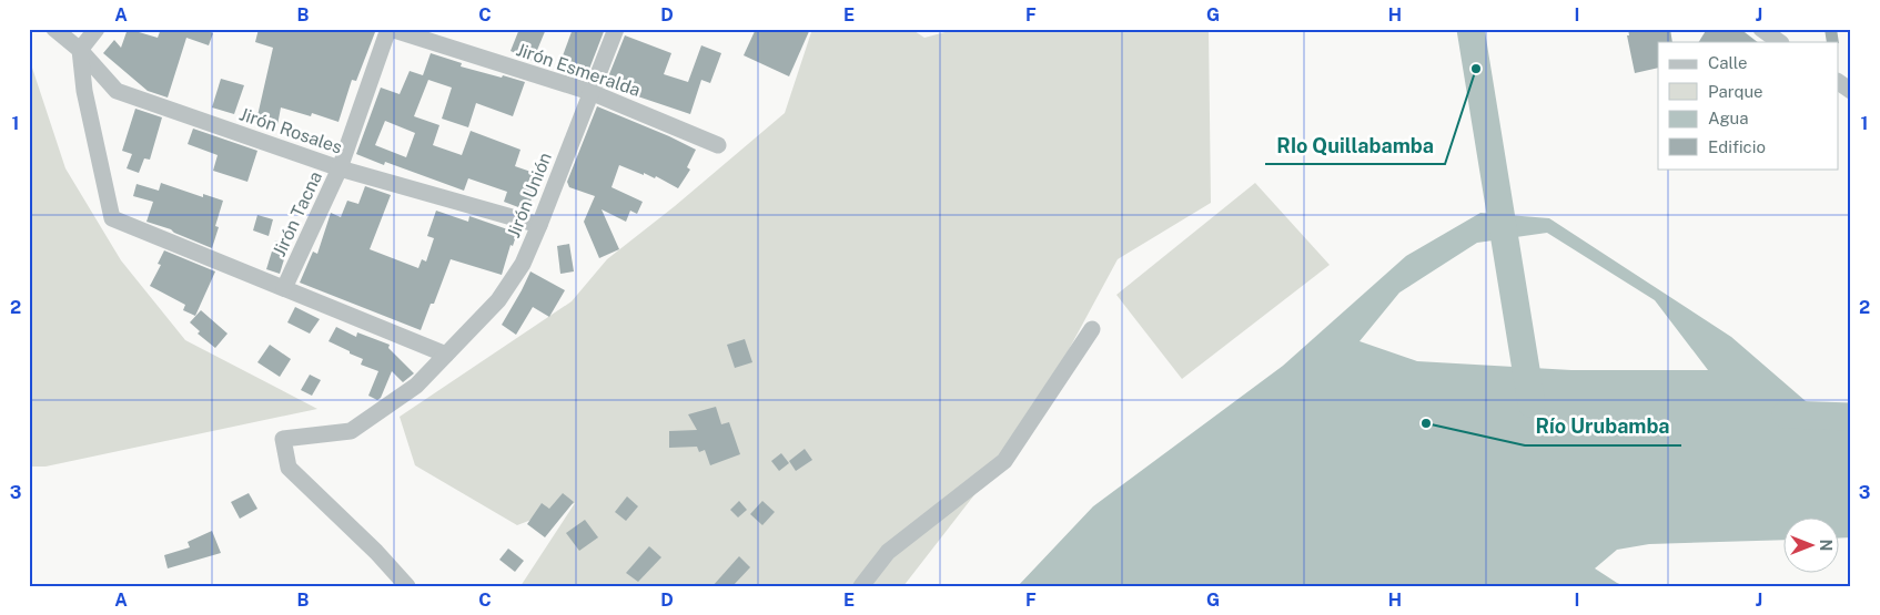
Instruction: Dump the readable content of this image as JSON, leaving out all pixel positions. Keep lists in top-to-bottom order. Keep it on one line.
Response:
{"streets":{"street":["Jirón Esmeralda","Jirón Rosales","Jirón Unión","Jirón Tacna"]},"crossings":[["Jirón Esmeralda","Jirón Unión"],["Jirón Esmeralda","Jirón Tacna"],["Jirón Rosales","Jirón Unión"],["Jirón Rosales","Jirón Tacna"]],"places":["RIo Quillabamba","Río Urubamba"],"legend":["Calle","Parque","Agua","Edificio"],"north":"right","grid":{"columns":["A","B","C","D","E","F","G","H","I","J"],"rows":["1","2","3"]}}
